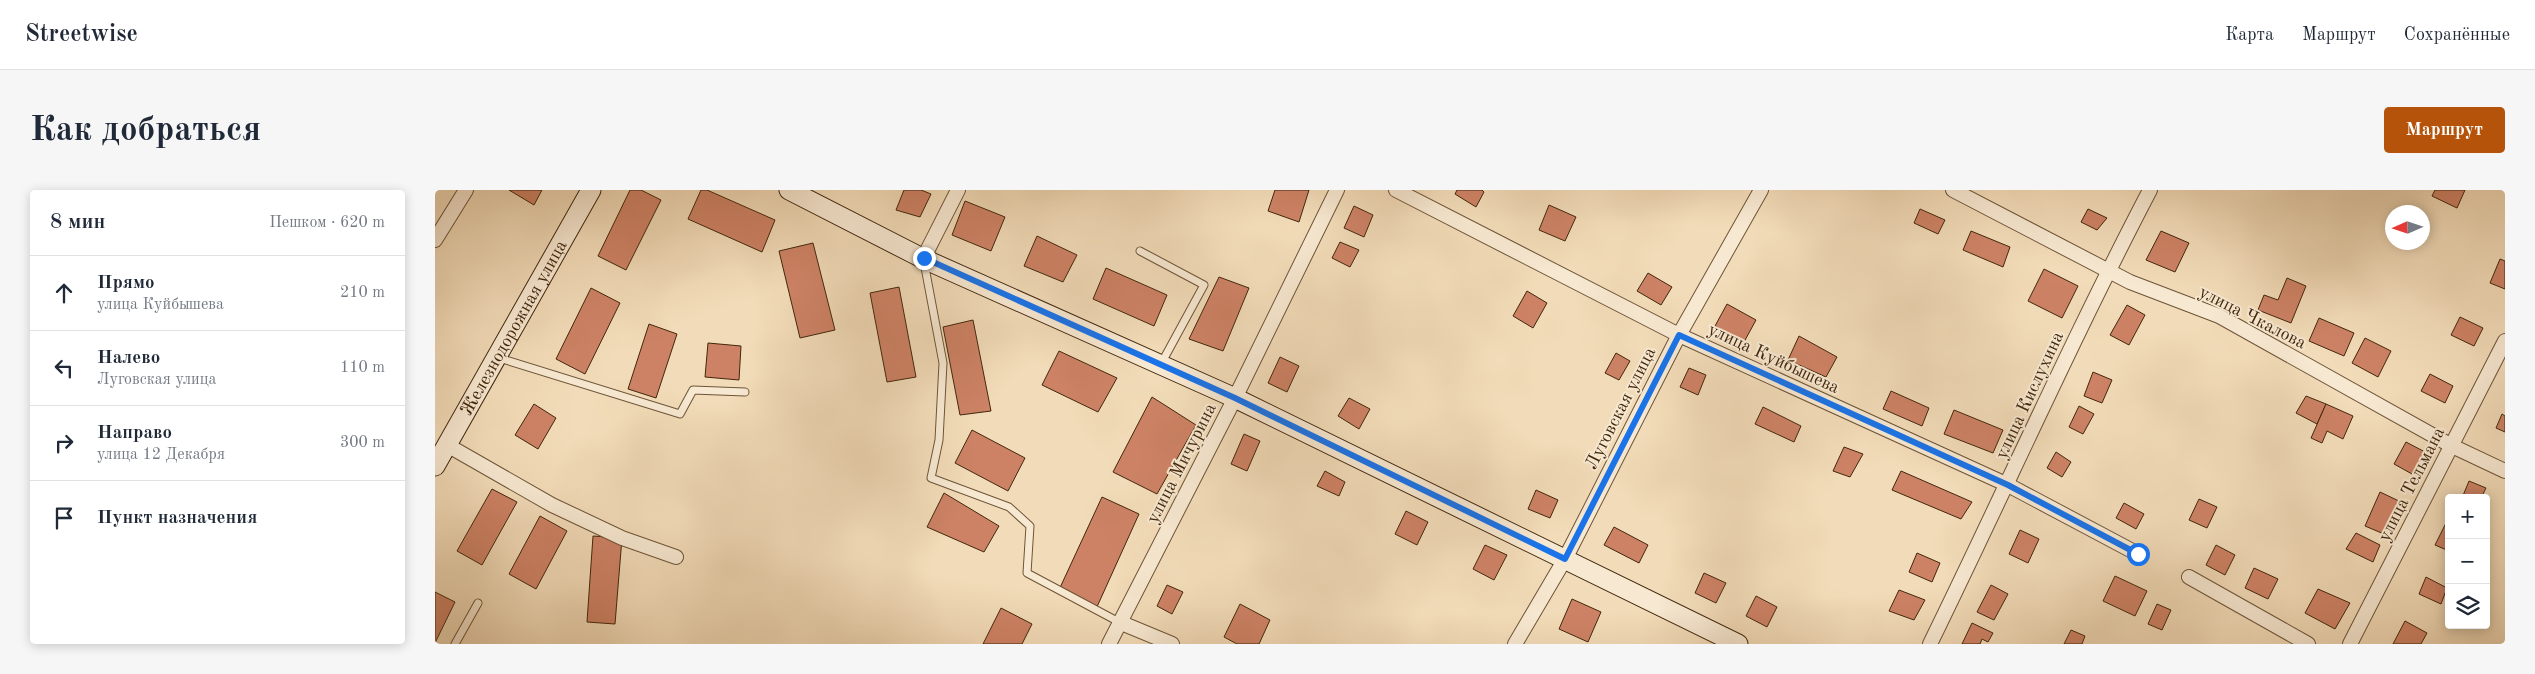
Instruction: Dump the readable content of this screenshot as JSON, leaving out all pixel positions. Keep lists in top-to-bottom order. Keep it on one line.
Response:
{"streets":{"street":["улица Чкалова","Железнодорожная улица","улица Куйбышева","улица Кислухина","Луговская улица","улица Мичурина","улица Тельмана"]},"crossings":[["улица Чкалова","улица Кислухина"],["улица Чкалова","улица Тельмана"],["улица Куйбышева","улица Кислухина"],["улица Куйбышева","Луговская улица"]],"north":"left","page":{"header":"Streetwise","nav":["Карта","Маршрут","Сохранённые"],"buttons":"Маршрут","title":"Как добраться","heading":["8 мин","Пешком · 620 m"],"list":[["Прямо","улица Куйбышева","210 m"],["Налево","Луговская улица","110 m"],["Направо","улица 12 Декабря","300 m"],"Пункт назначения"],"map_buttons":["+","−"]}}
